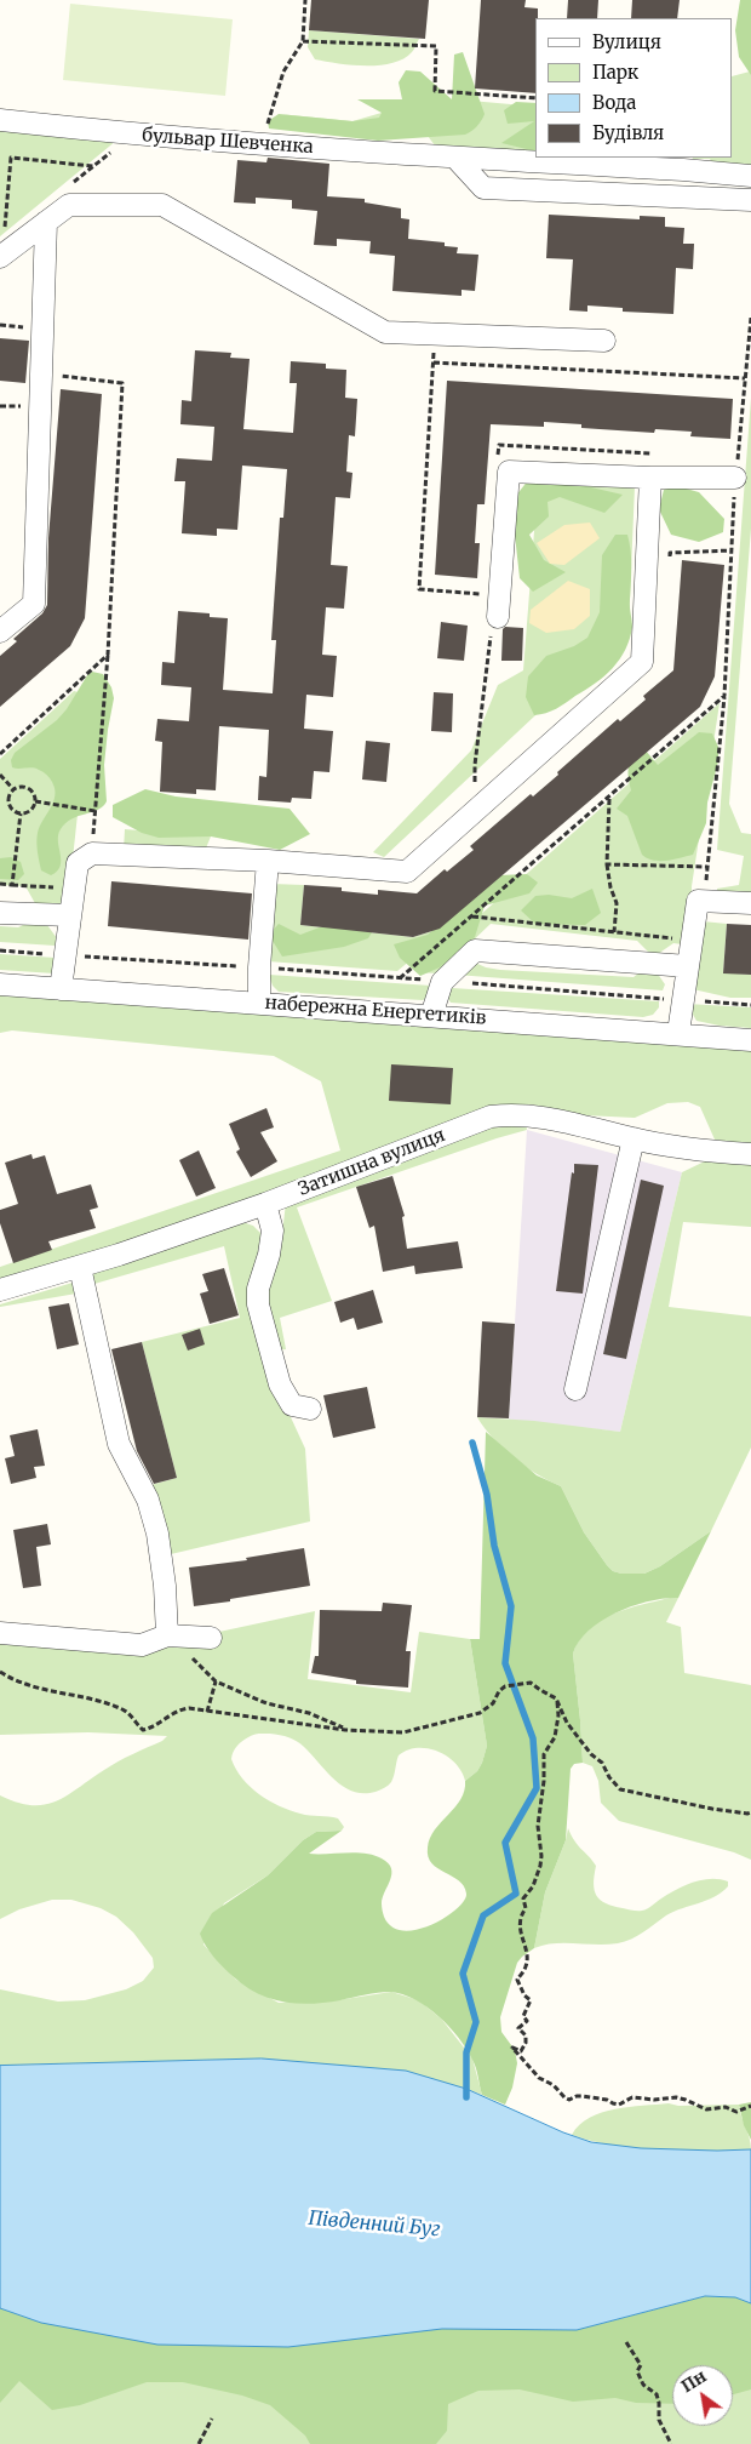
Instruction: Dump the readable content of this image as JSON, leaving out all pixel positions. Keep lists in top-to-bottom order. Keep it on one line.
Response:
{"streets":{"street":["бульвар Шевченка","набережна Енергетиків","Затишна вулиця"]},"water":["Південний Буг"],"legend":["Вулиця","Парк","Вода","Будівля"],"north":"top left"}
